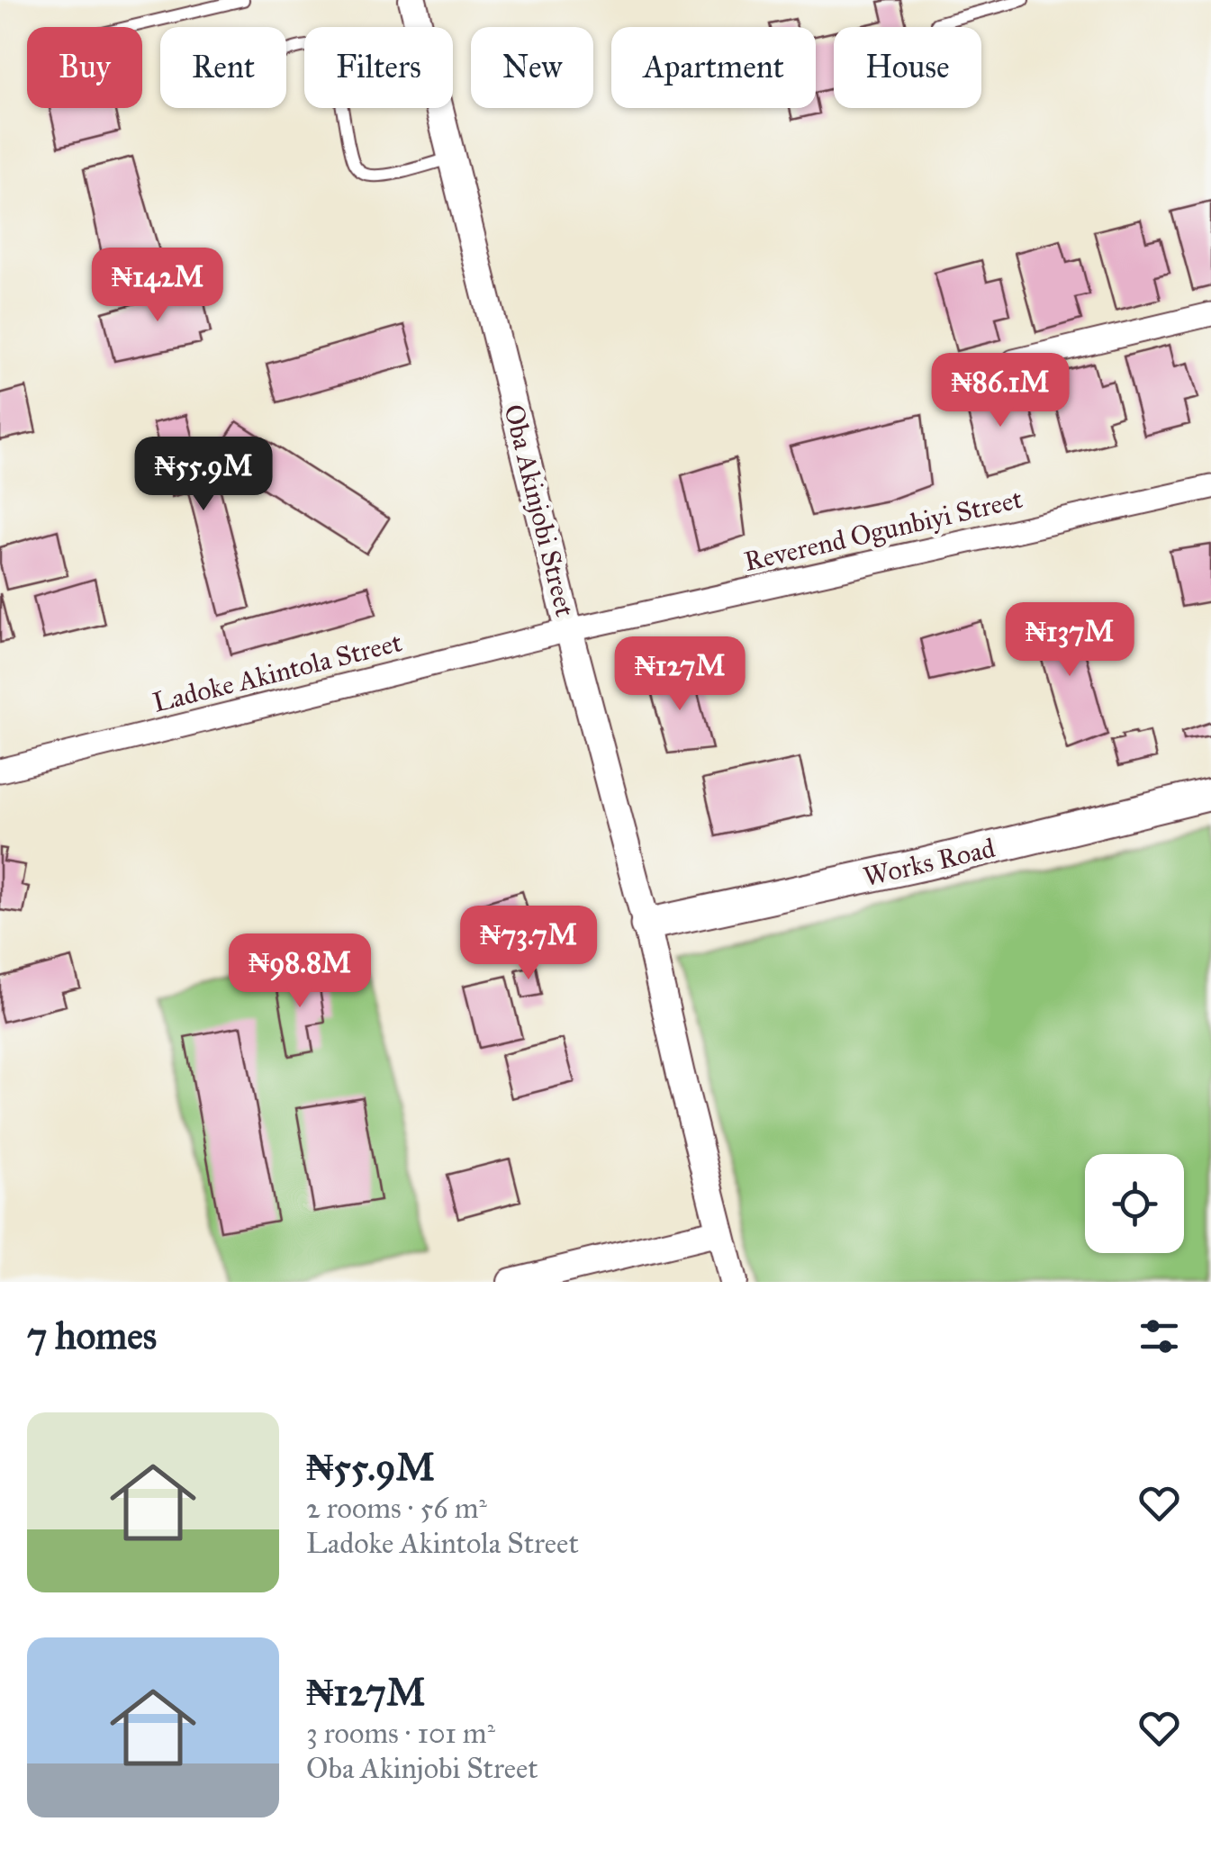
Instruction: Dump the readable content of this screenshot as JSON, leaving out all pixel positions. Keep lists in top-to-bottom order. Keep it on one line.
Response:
{"streets":{"main road":["Works Road"],"street":["Oba Akinjobi Street","Reverend Ogunbiyi Street","Ladoke Akintola Street"]},"crossings":[["Oba Akinjobi Street","Reverend Ogunbiyi Street"],["Oba Akinjobi Street","Ladoke Akintola Street"],["Oba Akinjobi Street","Works Road"],["Reverend Ogunbiyi Street","Ladoke Akintola Street"]],"page":{"chip":["Buy","Rent","Filters","New","Apartment","House"],"price":["₦142M","₦86.1M","₦55.9M","₦137M","₦127M","₦73.7M","₦98.8M"],"heading":"7 homes","list":[{"name":"₦55.9M","note":"2 rooms · 56 m² · Ladoke Akintola Street"},{"name":"₦127M","note":"3 rooms · 101 m² · Oba Akinjobi Street"}]}}
